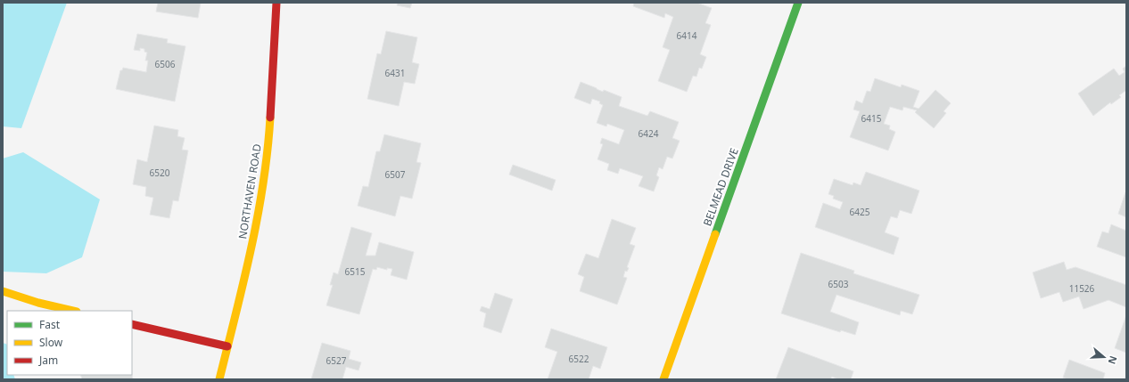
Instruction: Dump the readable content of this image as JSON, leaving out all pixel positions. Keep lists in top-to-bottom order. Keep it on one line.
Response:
{"streets":{"street":["BELMEAD DRIVE","NORTHAVEN ROAD"]},"house_numbers":["6414","6506","6431","6415","6424","6520","6507","6425","6515","6503","11526","6522","6527"],"legend":["Fast","Slow","Jam"],"north":"right"}
